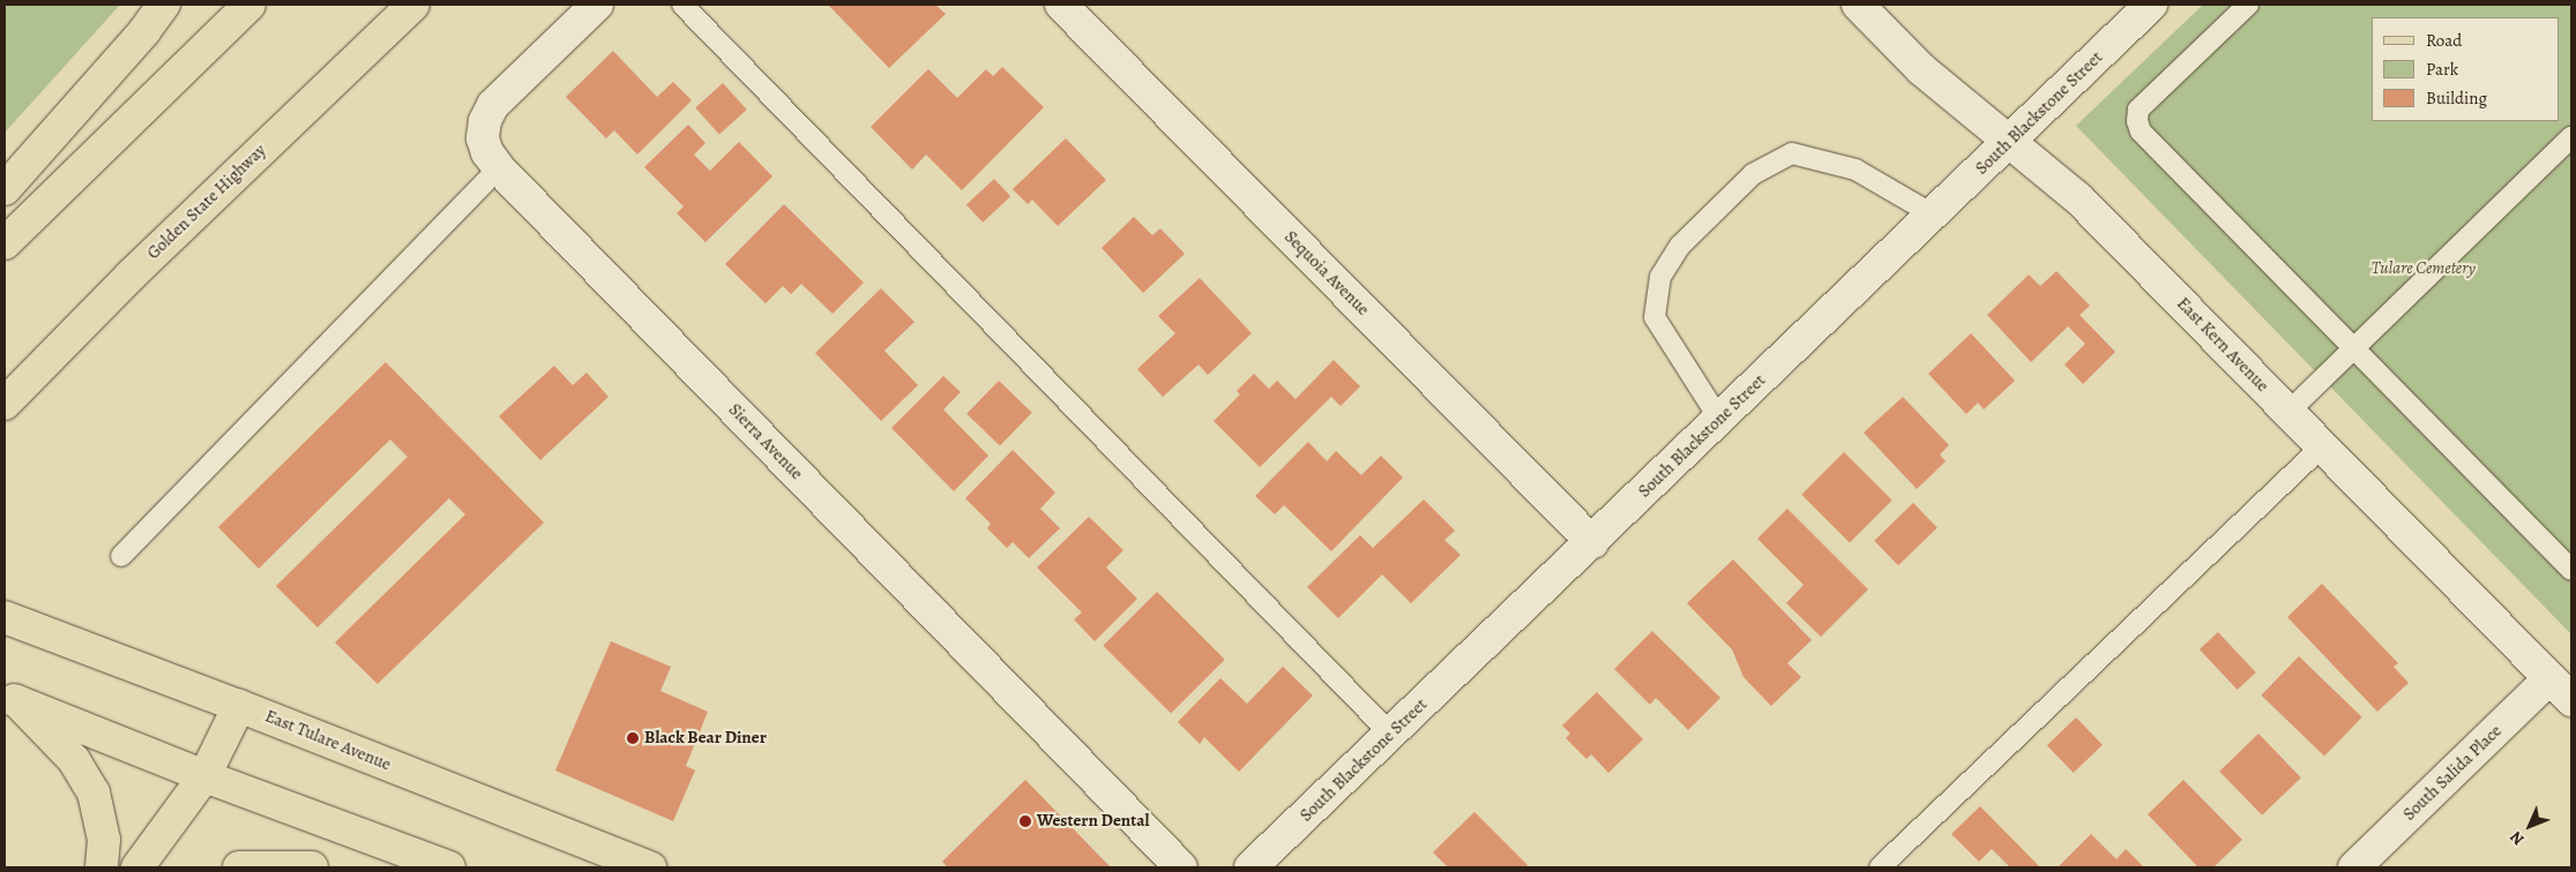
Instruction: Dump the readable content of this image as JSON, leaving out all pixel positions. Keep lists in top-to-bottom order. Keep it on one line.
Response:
{"streets":{"main road":["Golden State Highway","East Tulare Avenue"],"street":["South Blackstone Street","Sequoia Avenue","East Kern Avenue","Sierra Avenue","South Salida Place"]},"crossings":[["South Blackstone Street","Sequoia Avenue"],["South Blackstone Street","East Kern Avenue"],["East Kern Avenue","South Salida Place"]],"parks":["Tulare Cemetery"],"places":["Black Bear Diner","Western Dental"],"legend":["Road","Park","Building"],"north":"bottom left"}
